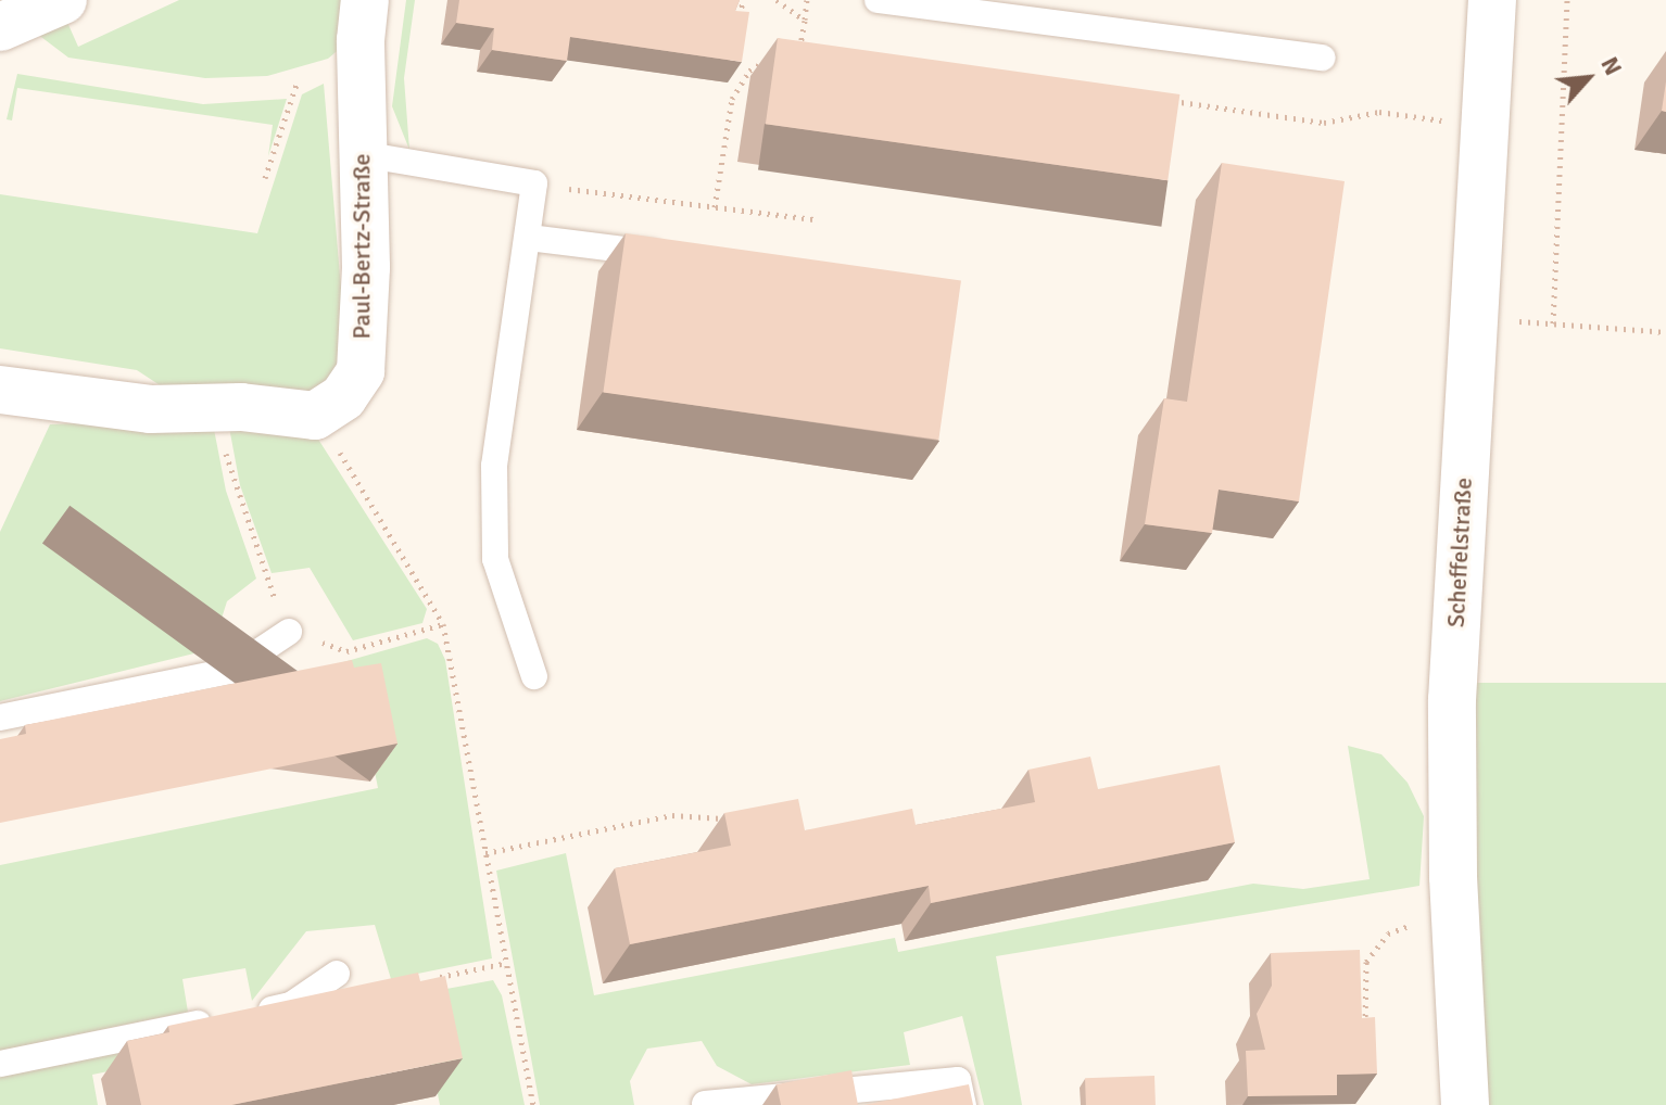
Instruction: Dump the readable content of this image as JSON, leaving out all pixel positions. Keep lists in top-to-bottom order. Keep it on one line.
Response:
{"streets":{"main road":["Paul-Bertz-Straße","Scheffelstraße"]},"north":"top right"}
